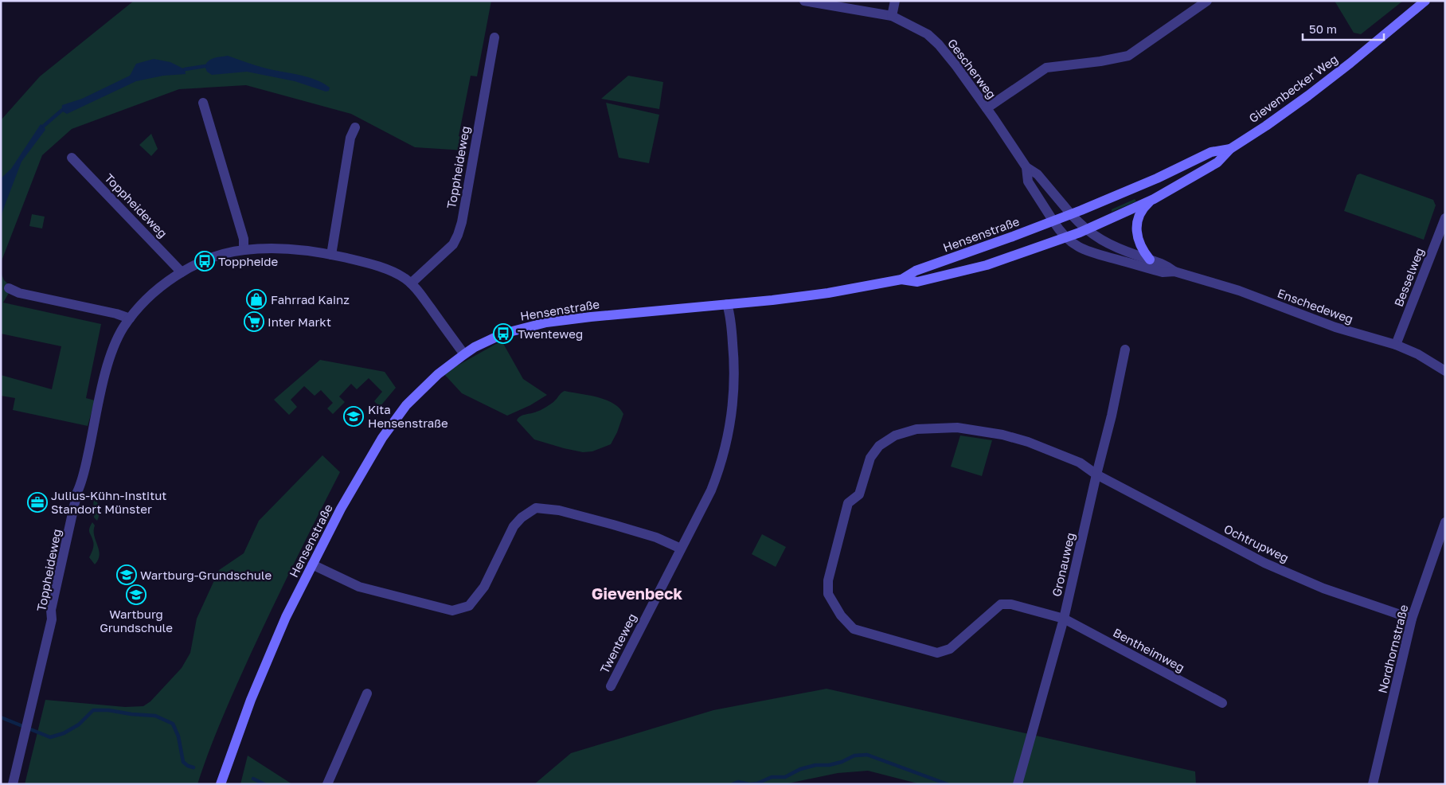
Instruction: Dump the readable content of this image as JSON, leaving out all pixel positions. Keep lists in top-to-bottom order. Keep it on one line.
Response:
{"streets":{"main road":["Gievenbecker Weg","Hensenstraße"],"street":["Gescherweg","Toppheideweg","Besselweg","Enschedeweg","Ochtrupweg","Gronauweg","Twenteweg","Nordhornstraße","Bentheimweg"]},"crossings":[["Gescherweg","Gievenbecker Weg"],["Gescherweg","Hensenstraße"],["Gescherweg","Enschedeweg"],["Gievenbecker Weg","Hensenstraße"],["Gievenbecker Weg","Enschedeweg"],["Toppheideweg","Hensenstraße"],["Hensenstraße","Enschedeweg"],["Hensenstraße","Twenteweg"],["Besselweg","Enschedeweg"],["Ochtrupweg","Gronauweg"],["Ochtrupweg","Nordhornstraße"],["Ochtrupweg","Bentheimweg"],["Gronauweg","Bentheimweg"]],"districts":["Gievenbeck"],"places":{"bus stop":["Toppheide","Twenteweg"],"shop":["Fahrrad Kainz"],"supermarket":["Inter Markt"],"school or university":["Kita Hensenstraße","Wartburg-Grundschule","Wartburg Grundschule"],"office":["Julius-Kühn-Institut Standort Münster"]},"scale_bar":"50 m"}
